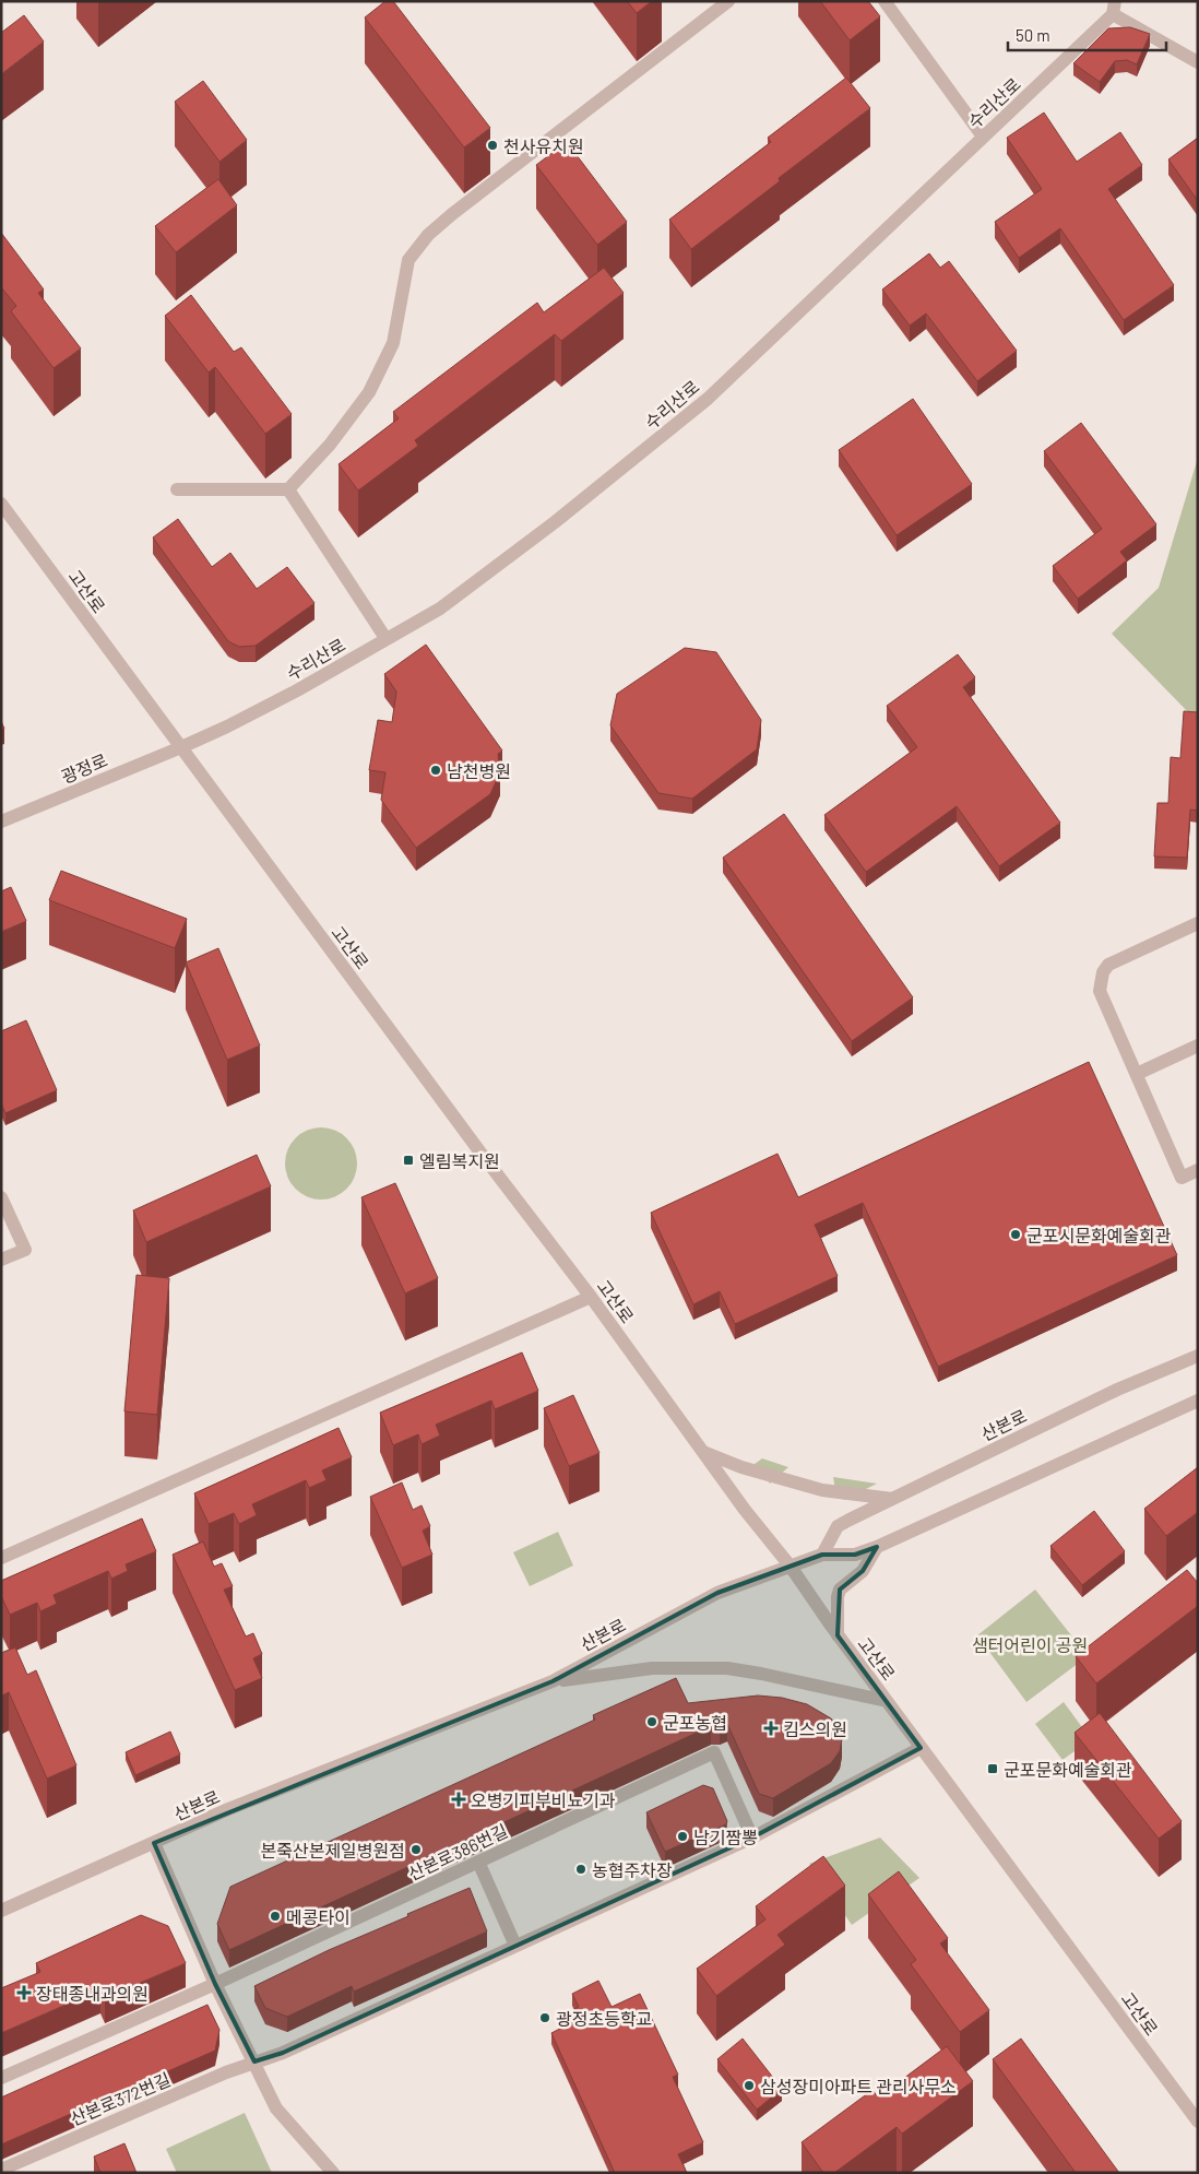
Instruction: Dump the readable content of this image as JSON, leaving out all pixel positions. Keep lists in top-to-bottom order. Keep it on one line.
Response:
{"streets":{"street":["수리산로","고산로","광정로","산본로","산본로386번길","산본로372번길"]},"crossings":[["수리산로","고산로"],["수리산로","광정로"],["고산로","광정로"],["고산로","산본로"]],"parks":["샘터어린이 공원"],"places":{"other":["천사유치원","남천병원","군포시문화예술회관","군포농협","남기짬뽕","본죽산본제일병원점","농협주차장","메콩타이","광정초등학교","삼성장미아파트 관리사무소"],"transit":["엘림복지원","군포문화예술회관"],"health":["킴스의원","오병기피부비뇨기과","장태종내과의원"]},"scale_bar":"50 m"}
